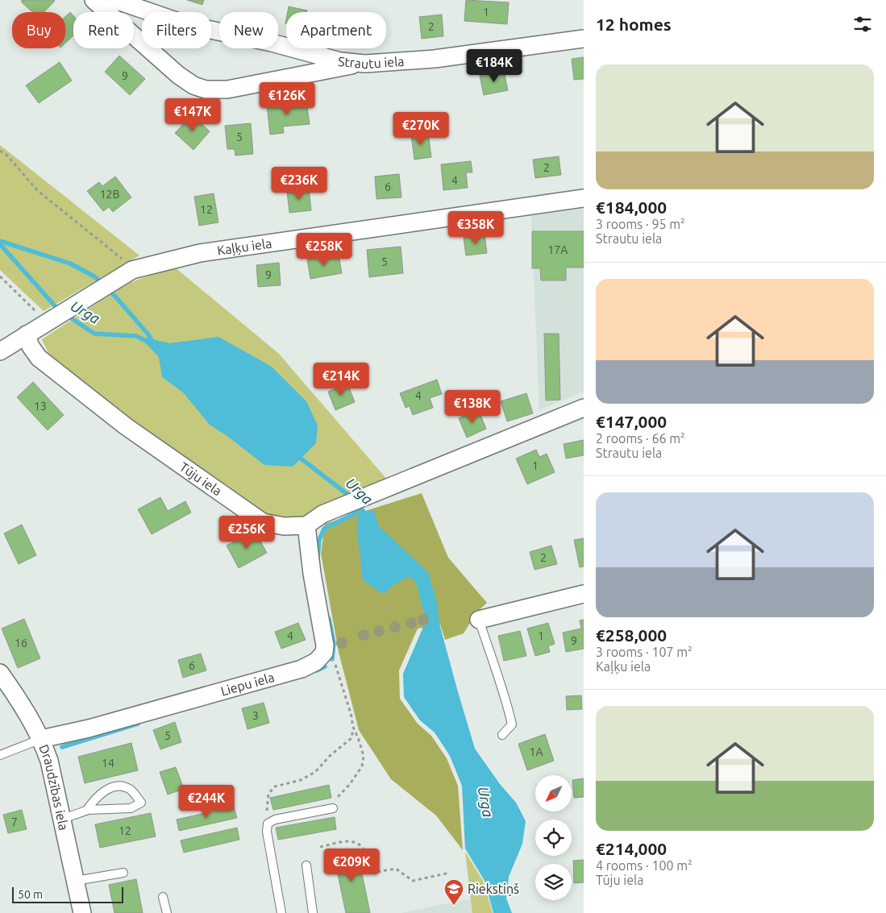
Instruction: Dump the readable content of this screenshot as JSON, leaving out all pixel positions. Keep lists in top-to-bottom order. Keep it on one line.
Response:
{"streets":{"street":["Strautu iela","Kaļķu iela","Tūju iela","Liepu iela","Draudzības iela"]},"crossings":[["Kaļķu iela","Tūju iela"],["Liepu iela","Draudzības iela"]],"water":["Urga"],"places":{"school or university":["Riekstiņš"]},"house_numbers":["1","2","9","5","2","4","6","12B","12","17A","5","9","4","13","1","2","4","1","9","16","6","3","5","1A","14","7","12"],"scale_bar":"50 m","north":"bottom left","page":{"heading":"12 homes","chip":["Buy","Rent","Filters","New","Apartment"],"list":[{"name":"€184,000","note":"3 rooms · 95 m² · Strautu iela"},{"name":"€147,000","note":"2 rooms · 66 m² · Strautu iela"},{"name":"€258,000","note":"3 rooms · 107 m² · Kaļķu iela"},{"name":"€214,000","note":"4 rooms · 100 m² · Tūju iela"}],"price":["€184K","€126K","€147K","€270K","€236K","€358K","€258K","€214K","€138K","€256K","€244K","€209K"],"scale":"50 m"}}
